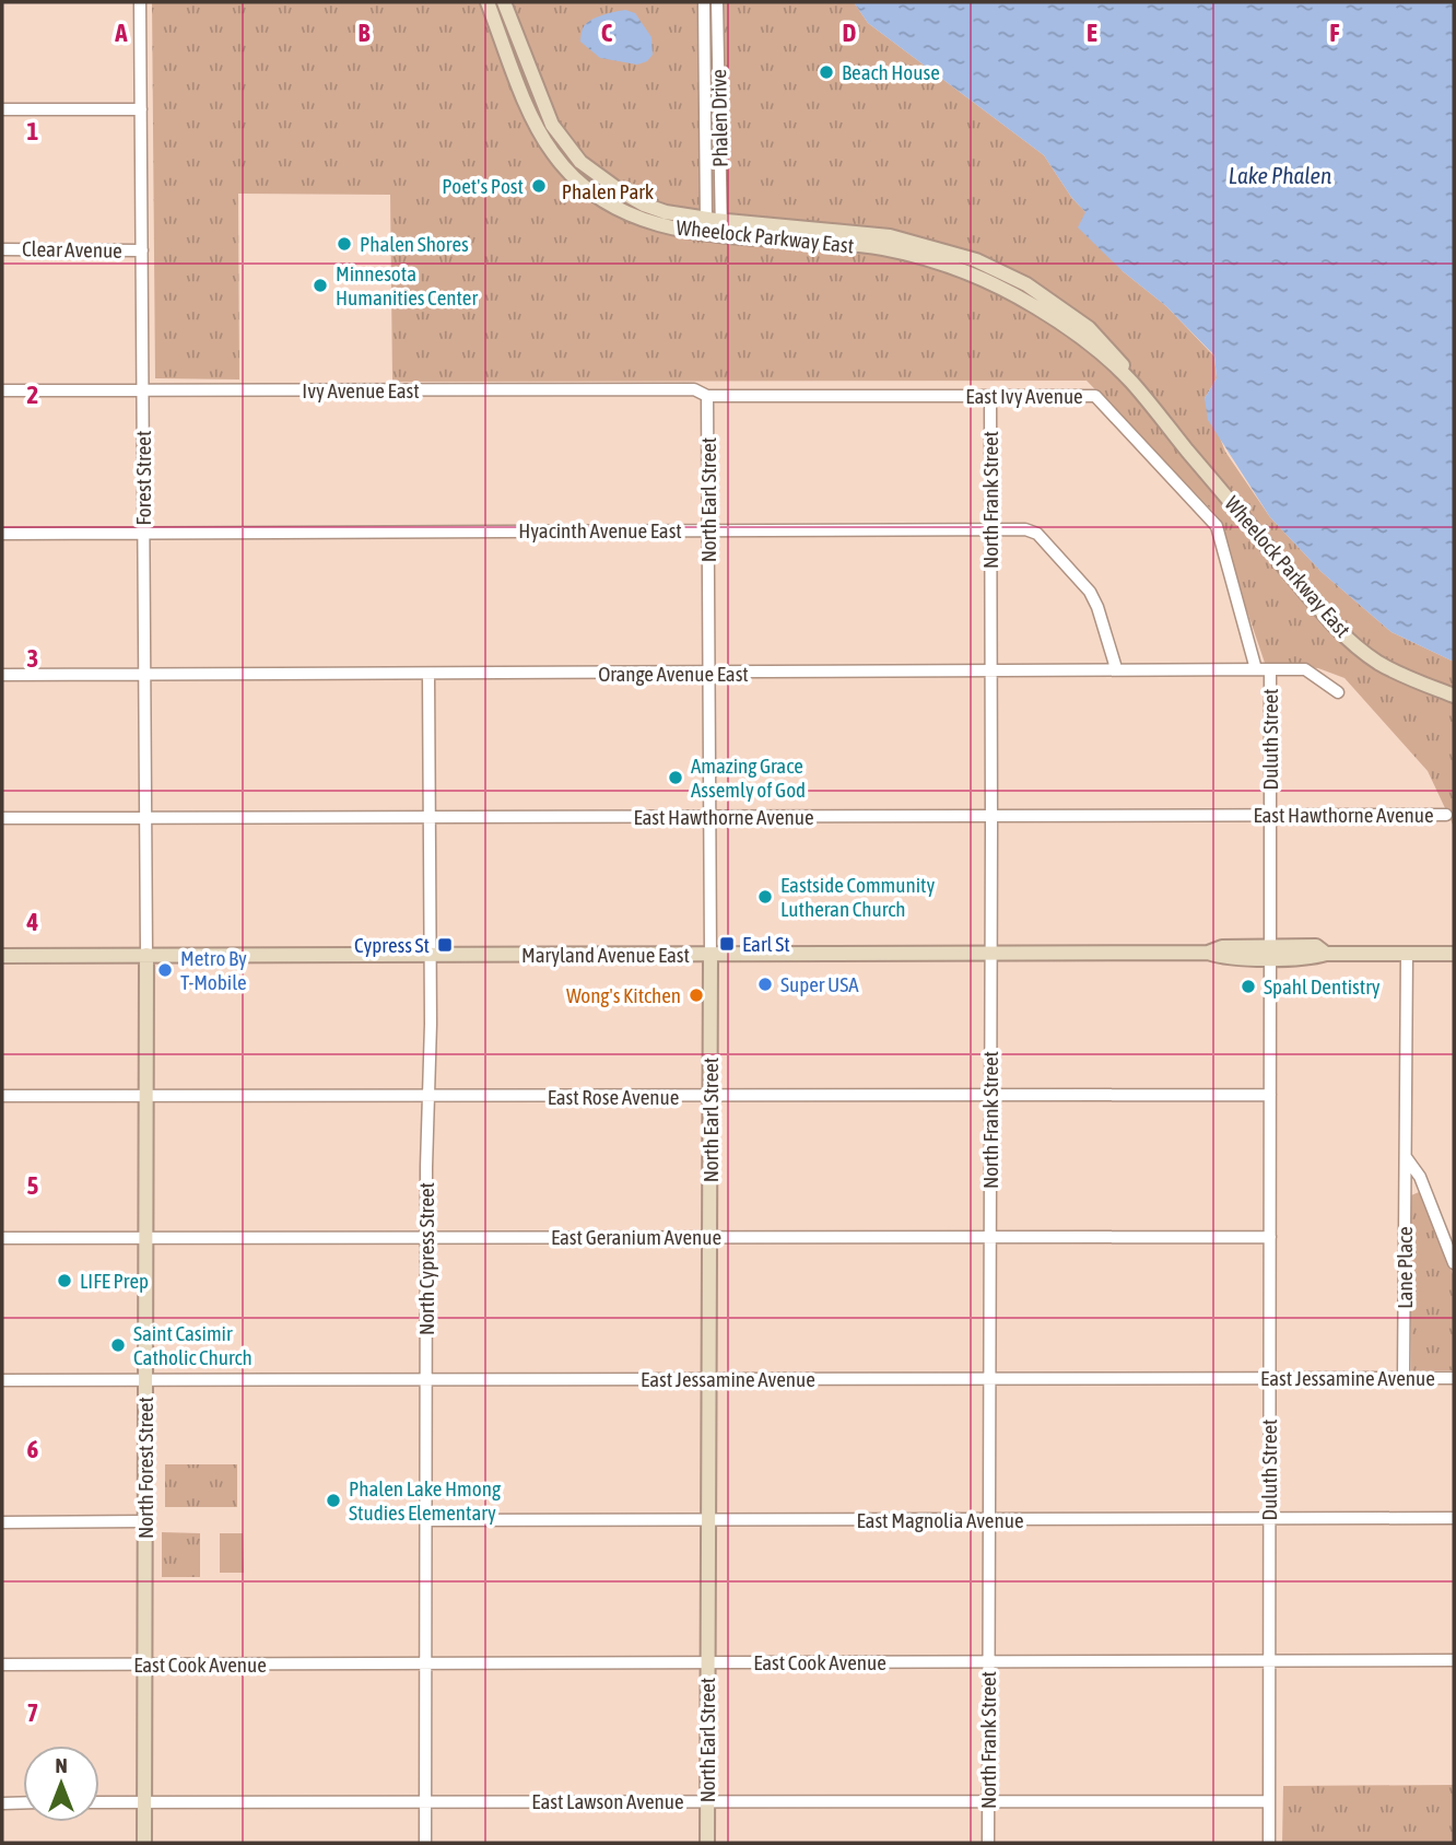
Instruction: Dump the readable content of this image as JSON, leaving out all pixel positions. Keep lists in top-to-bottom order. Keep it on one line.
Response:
{"streets":{"street":["Phalen Drive","Wheelock Parkway East","Clear Avenue","Ivy Avenue East","East Ivy Avenue","Forest Street","North Earl Street","North Frank Street","Hyacinth Avenue East","Orange Avenue East","Duluth Street","East Hawthorne Avenue","Maryland Avenue East","East Rose Avenue","East Geranium Avenue","North Cypress Street","Lane Place","East Jessamine Avenue","North Forest Street","East Magnolia Avenue","East Cook Avenue","East Lawson Avenue"]},"crossings":[["Phalen Drive","Wheelock Parkway East"],["Clear Avenue","Forest Street"],["Ivy Avenue East","East Ivy Avenue"],["Ivy Avenue East","Forest Street"],["Ivy Avenue East","North Earl Street"],["East Ivy Avenue","North Earl Street"],["East Ivy Avenue","North Frank Street"],["East Ivy Avenue","Orange Avenue East"],["Forest Street","Hyacinth Avenue East"],["Forest Street","Orange Avenue East"],["Forest Street","East Hawthorne Avenue"],["Forest Street","Maryland Avenue East"],["Forest Street","North Forest Street"],["North Earl Street","Hyacinth Avenue East"],["North Earl Street","Orange Avenue East"],["North Earl Street","East Hawthorne Avenue"],["North Earl Street","Maryland Avenue East"],["North Earl Street","East Rose Avenue"],["North Earl Street","East Geranium Avenue"],["North Earl Street","East Jessamine Avenue"],["North Earl Street","East Magnolia Avenue"],["North Earl Street","East Cook Avenue"],["North Earl Street","East Lawson Avenue"],["North Frank Street","Hyacinth Avenue East"],["North Frank Street","Orange Avenue East"],["North Frank Street","East Hawthorne Avenue"],["North Frank Street","Maryland Avenue East"],["North Frank Street","East Rose Avenue"],["North Frank Street","East Geranium Avenue"],["North Frank Street","East Jessamine Avenue"],["North Frank Street","East Magnolia Avenue"],["North Frank Street","East Cook Avenue"],["North Frank Street","East Lawson Avenue"],["Hyacinth Avenue East","Orange Avenue East"],["Orange Avenue East","Duluth Street"],["Orange Avenue East","North Cypress Street"],["Duluth Street","East Hawthorne Avenue"],["Duluth Street","Maryland Avenue East"],["Duluth Street","East Rose Avenue"],["Duluth Street","East Geranium Avenue"],["Duluth Street","East Jessamine Avenue"],["Duluth Street","East Magnolia Avenue"],["Duluth Street","East Cook Avenue"],["Duluth Street","East Lawson Avenue"],["East Hawthorne Avenue","North Cypress Street"],["Maryland Avenue East","North Cypress Street"],["Maryland Avenue East","Lane Place"],["Maryland Avenue East","North Forest Street"],["East Rose Avenue","North Cypress Street"],["East Rose Avenue","North Forest Street"],["East Geranium Avenue","North Cypress Street"],["East Geranium Avenue","North Forest Street"],["North Cypress Street","East Jessamine Avenue"],["North Cypress Street","East Magnolia Avenue"],["North Cypress Street","East Cook Avenue"],["North Cypress Street","East Lawson Avenue"],["Lane Place","East Jessamine Avenue"],["East Jessamine Avenue","North Forest Street"],["North Forest Street","East Cook Avenue"],["North Forest Street","East Lawson Avenue"]],"water":["Lake Phalen"],"parks":["Phalen Park"],"places":{"other":["Beach House","Poet's Post","Phalen Shores","Minnesota Humanities Center","Amazing Grace Assemly of God","Eastside Community Lutheran Church","Metro By T-Mobile","Super USA","Spahl Dentistry","Wong's Kitchen","LIFE Prep","Saint Casimir Catholic Church","Phalen Lake Hmong Studies Elementary"],"transit":["Earl St","Cypress St"]},"north":"top","grid":{"columns":["A","B","C","D","E","F"],"rows":["1","2","3","4","5","6","7"]}}
